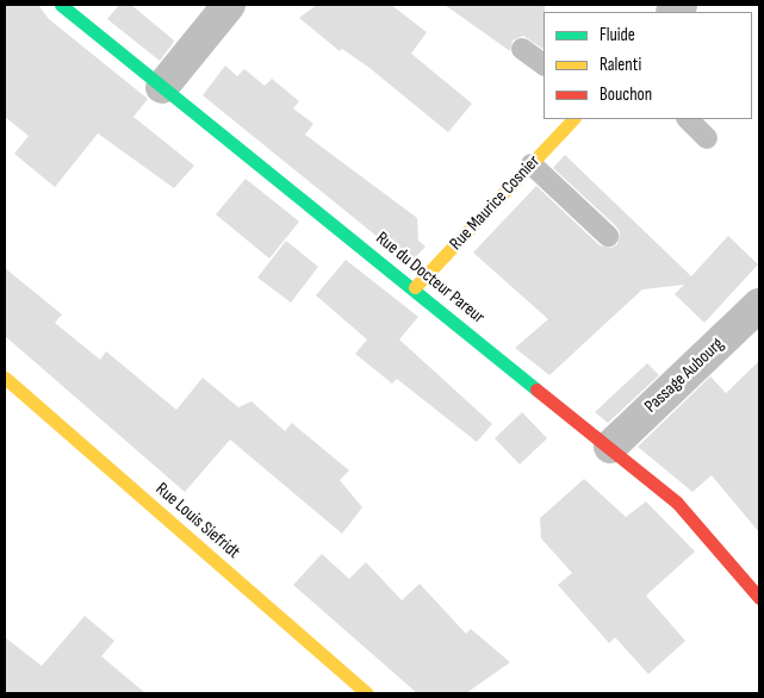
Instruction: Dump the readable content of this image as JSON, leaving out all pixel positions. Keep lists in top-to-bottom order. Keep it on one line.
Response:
{"streets":{"street":["Rue Maurice Cosnier","Rue du Docteur Pareur","Passage Aubourg","Rue Louis Siefridt"]},"crossings":[["Rue Maurice Cosnier","Rue du Docteur Pareur"],["Rue du Docteur Pareur","Passage Aubourg"]],"legend":["Fluide","Ralenti","Bouchon"]}
